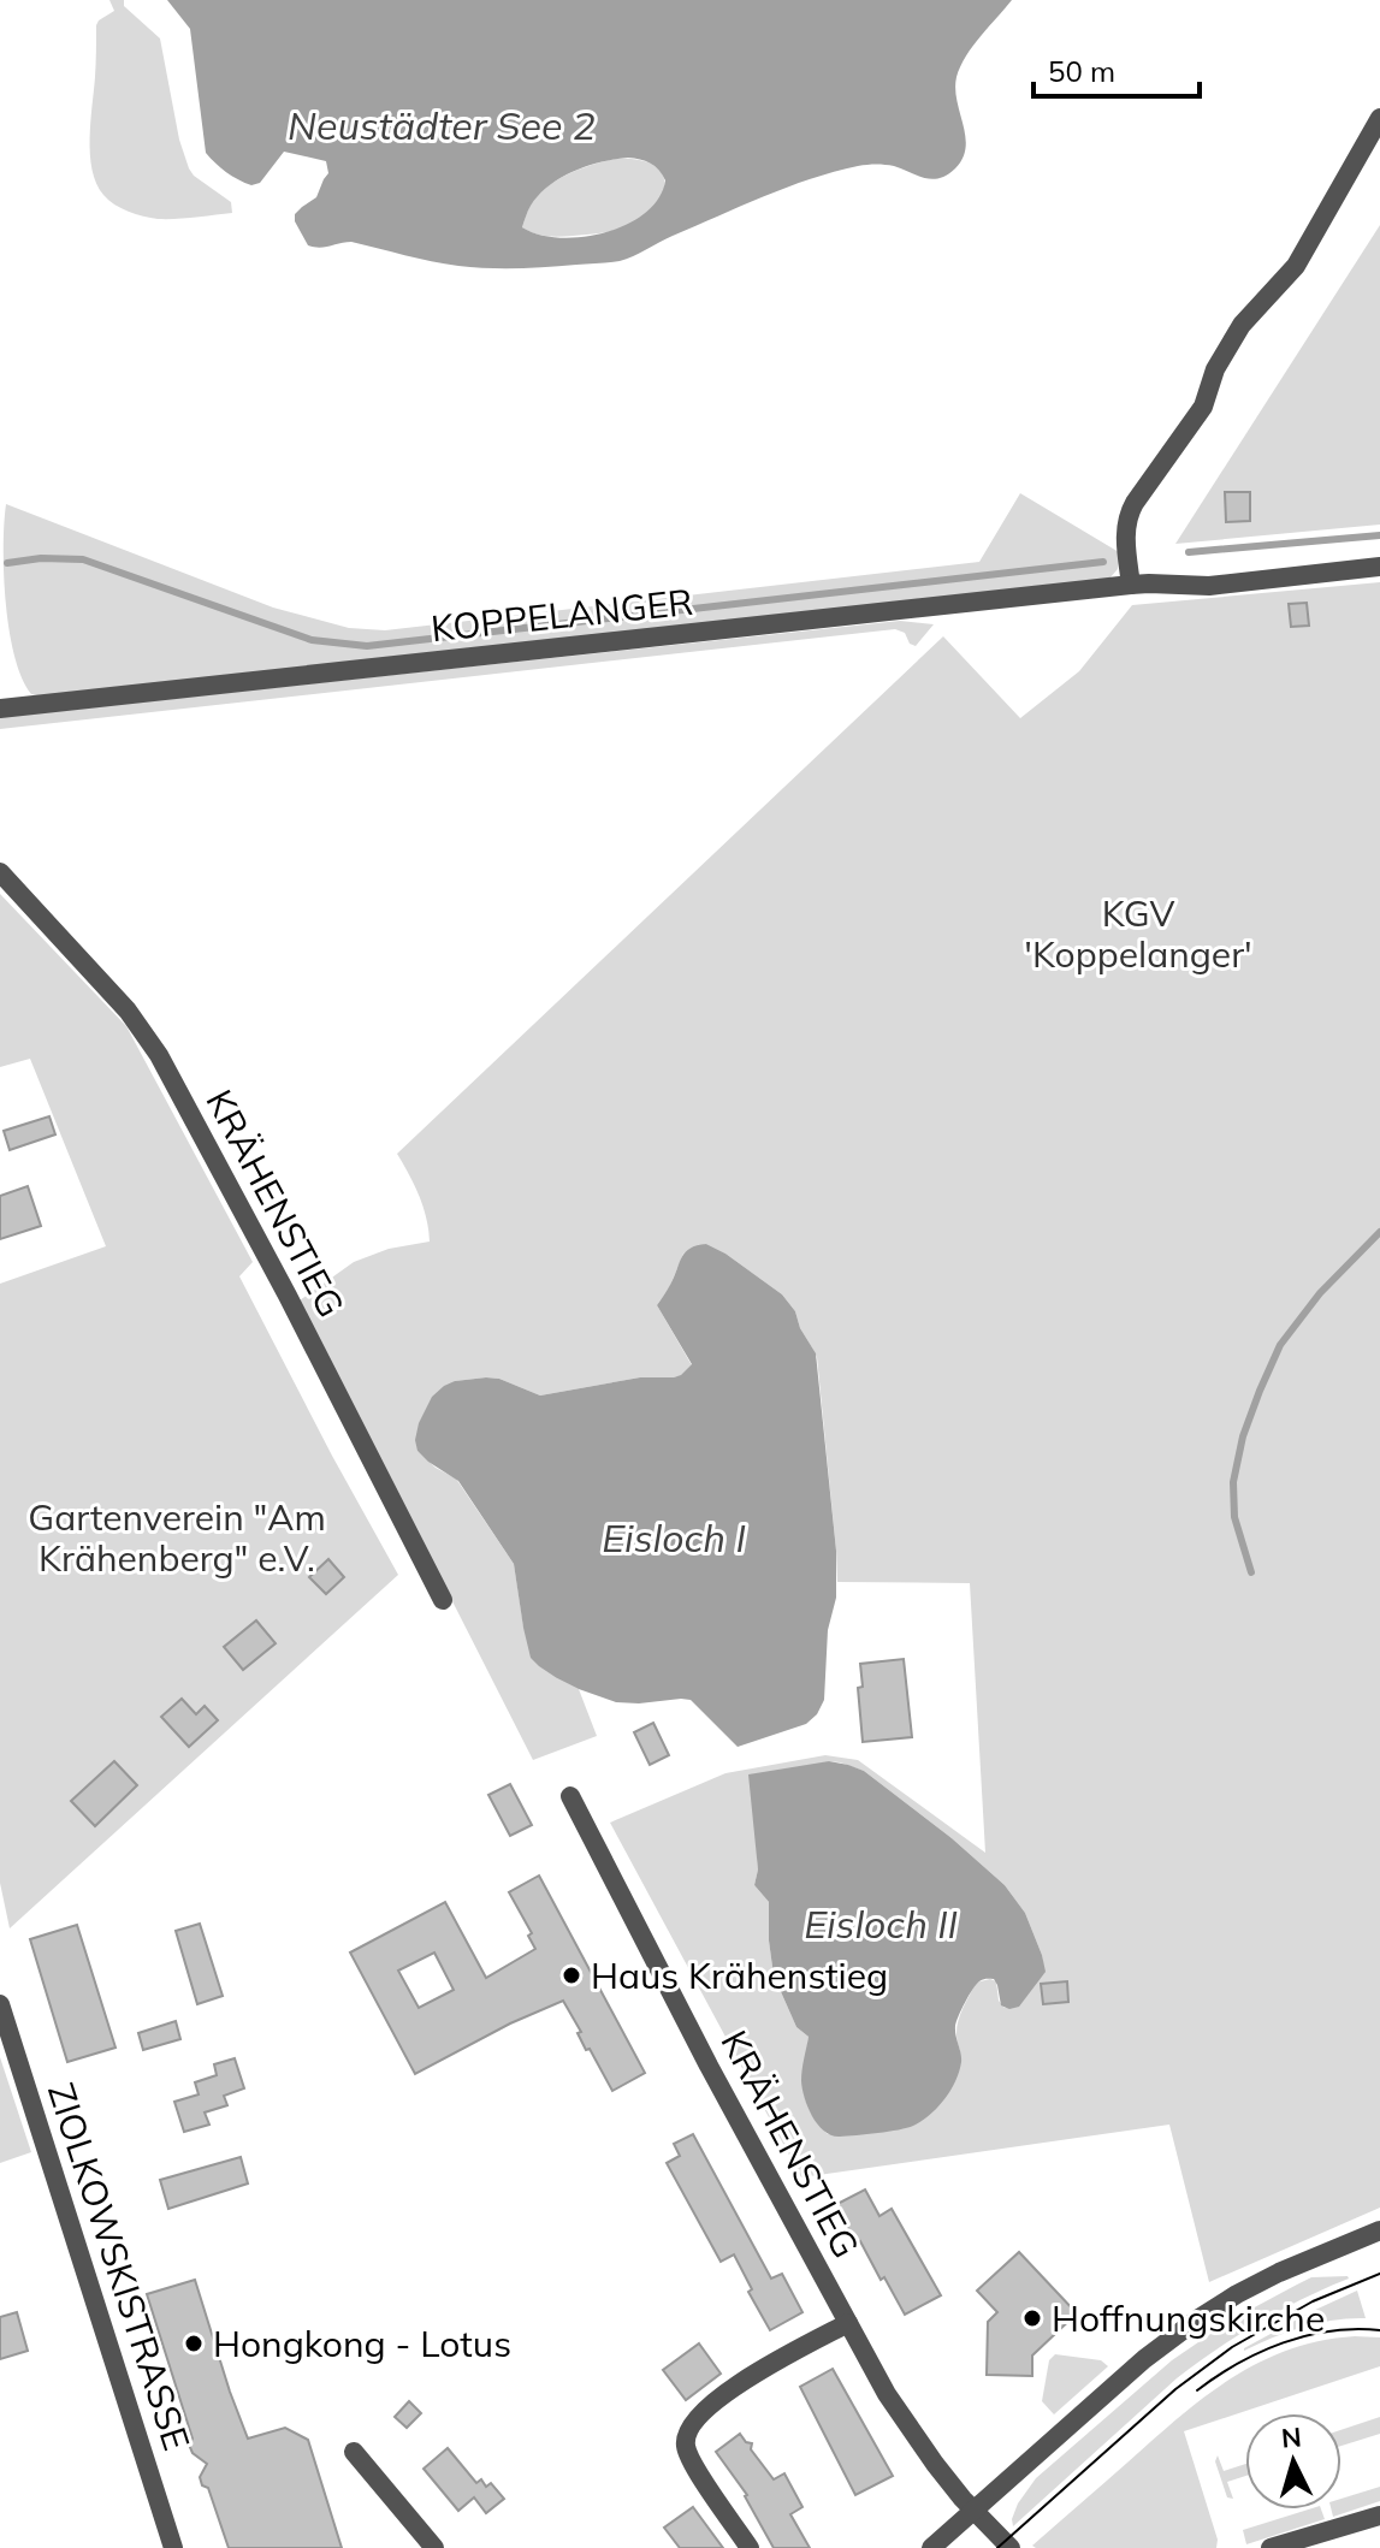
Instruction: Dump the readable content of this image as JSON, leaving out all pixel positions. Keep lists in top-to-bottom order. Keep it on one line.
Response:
{"streets":{"street":["KOPPELANGER","KRÄHENSTIEG","ZIOLKOWSKISTRASSE"]},"water":["Neustädter See 2","Eisloch I","Eisloch II"],"parks":["KGV 'Koppelanger'","Gartenverein \"Am Krähenberg\" e.V."],"places":["Haus Krähenstieg","Hoffnungskirche","Hongkong - Lotus"],"scale_bar":"50 m","north":"top"}
